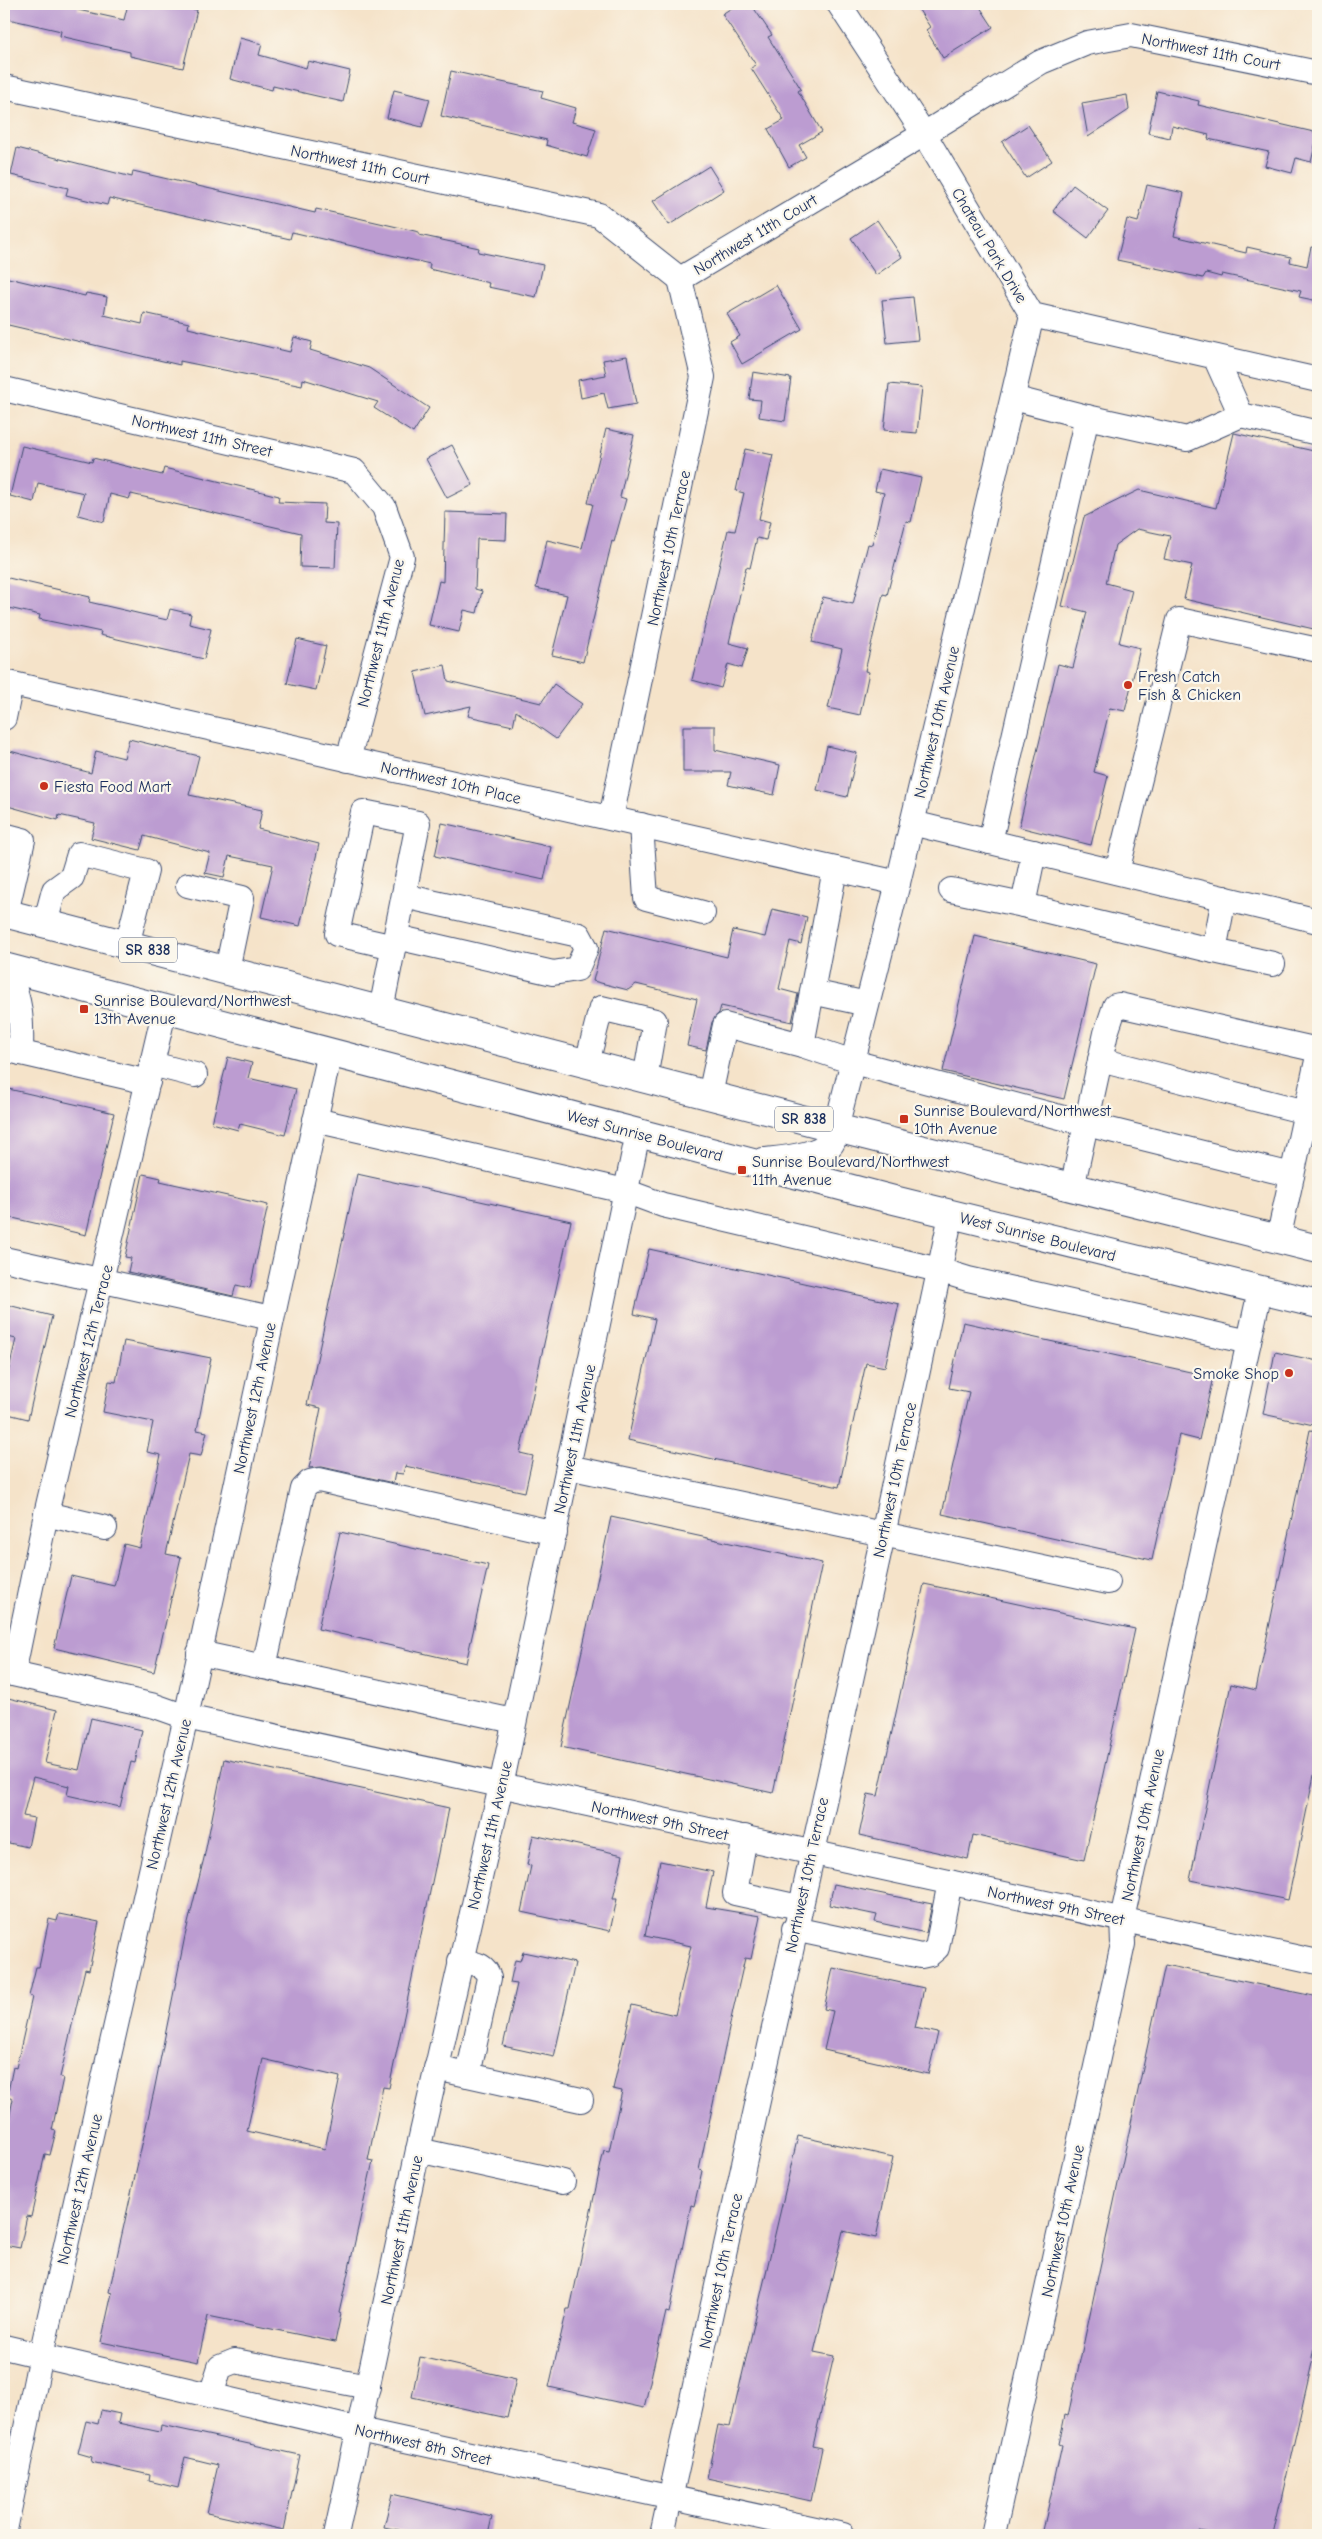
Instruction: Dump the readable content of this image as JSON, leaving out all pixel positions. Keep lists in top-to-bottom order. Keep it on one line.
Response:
{"streets":{"main road":["SR 838","West Sunrise Boulevard"],"street":["Northwest 11th Court","Chateau Park Drive","Northwest 11th Street","Northwest 10th Terrace","Northwest 11th Avenue","Northwest 10th Avenue","Northwest 10th Place","Northwest 12th Terrace","Northwest 12th Avenue","Northwest 9th Street","Northwest 8th Street"]},"crossings":[["Northwest 11th Court","Chateau Park Drive"],["Northwest 11th Court","Northwest 10th Terrace"],["Chateau Park Drive","Northwest 10th Avenue"],["Northwest 11th Street","Northwest 11th Avenue"],["Northwest 10th Terrace","Northwest 10th Place"],["Northwest 10th Terrace","West Sunrise Boulevard"],["Northwest 10th Terrace","Northwest 9th Street"],["Northwest 10th Terrace","Northwest 8th Street"],["Northwest 11th Avenue","Northwest 10th Place"],["Northwest 11th Avenue","West Sunrise Boulevard"],["Northwest 11th Avenue","Northwest 9th Street"],["Northwest 11th Avenue","Northwest 8th Street"],["Northwest 10th Avenue","Northwest 10th Place"],["Northwest 10th Avenue","SR 838"],["Northwest 10th Avenue","West Sunrise Boulevard"],["Northwest 10th Avenue","Northwest 9th Street"],["West Sunrise Boulevard","Northwest 12th Terrace"],["West Sunrise Boulevard","Northwest 12th Avenue"],["Northwest 12th Terrace","Northwest 9th Street"],["Northwest 12th Avenue","Northwest 9th Street"],["Northwest 12th Avenue","Northwest 8th Street"]],"places":{"other":["Fresh Catch Fish & Chicken","Fiesta Food Mart","Smoke Shop"],"transit":["Sunrise Boulevard/Northwest 13th Avenue","Sunrise Boulevard/Northwest 10th Avenue","Sunrise Boulevard/Northwest 11th Avenue"]}}
